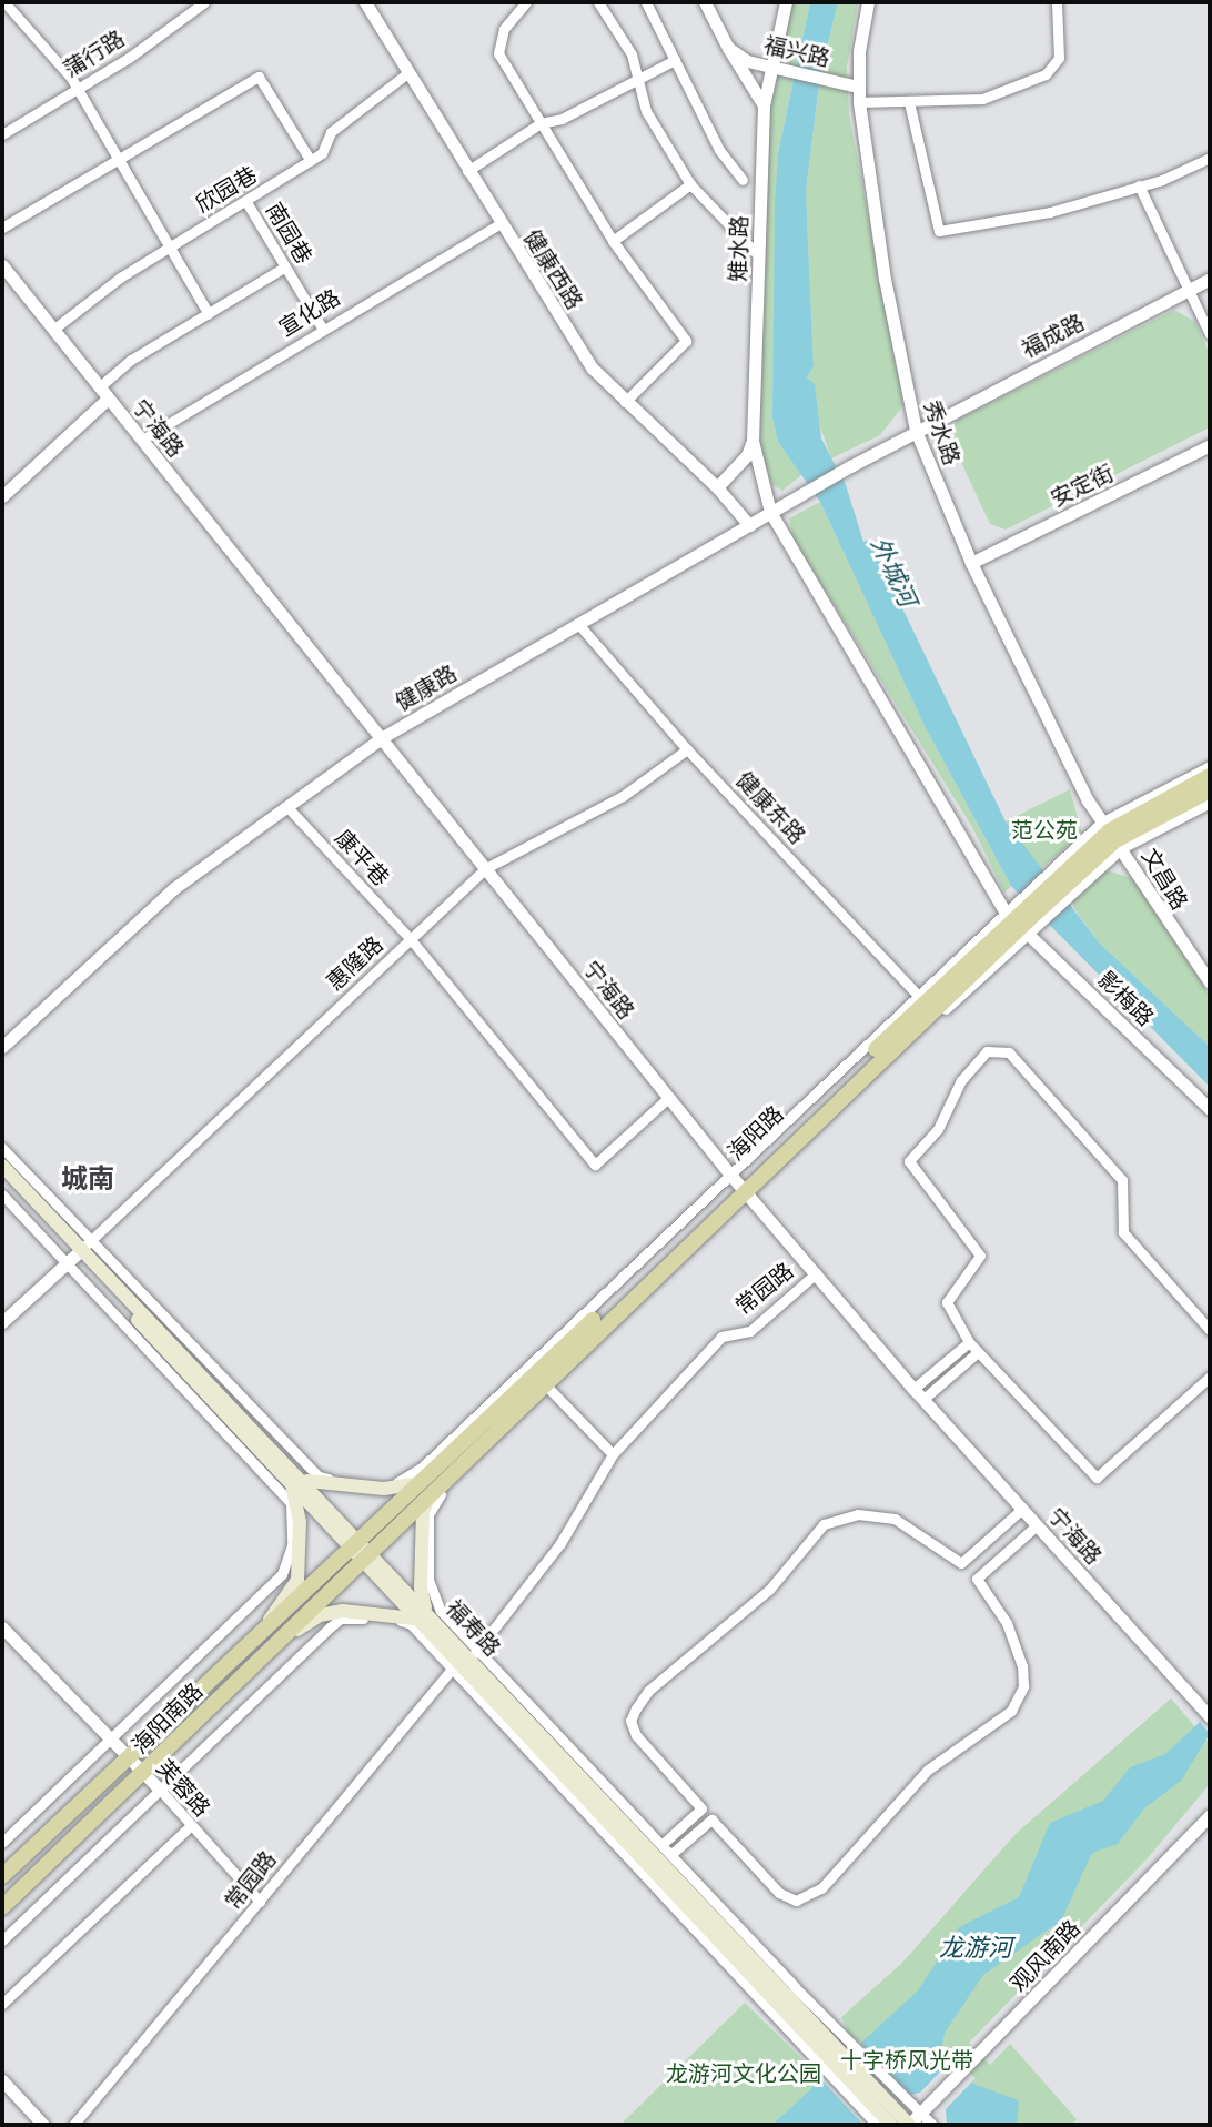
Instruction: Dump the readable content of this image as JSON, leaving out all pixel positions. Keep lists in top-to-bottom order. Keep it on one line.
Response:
{"streets":{"main road":["海阳路","福寿路","海阳南路"],"street":["福兴路","蒲行路","欣园巷","南园巷","雉水路","健康西路","宣化路","福成路","宁海路","秀水路","安定街","健康路","健康东路","康平巷","文昌路","惠隆路","影梅路","常园路","芙蓉路","观风南路"]},"crossings":[["福兴路","雉水路"],["福兴路","秀水路"],["欣园巷","南园巷"],["欣园巷","健康西路"],["欣园巷","宁海路"],["南园巷","宣化路"],["雉水路","健康路"],["健康西路","宣化路"],["健康西路","健康路"],["宣化路","宁海路"],["福成路","秀水路"],["福成路","健康路"],["宁海路","健康路"],["宁海路","康平巷"],["宁海路","惠隆路"],["宁海路","海阳路"],["宁海路","常园路"],["秀水路","安定街"],["秀水路","健康路"],["秀水路","文昌路"],["秀水路","海阳路"],["健康路","健康东路"],["健康路","康平巷"],["健康东路","惠隆路"],["健康东路","海阳路"],["康平巷","惠隆路"],["文昌路","海阳路"],["惠隆路","福寿路"],["影梅路","海阳路"],["海阳路","福寿路"],["海阳路","海阳南路"],["常园路","福寿路"],["常园路","芙蓉路"],["福寿路","海阳南路"],["福寿路","观风南路"],["海阳南路","芙蓉路"]],"districts":["城南"],"water":["外城河","龙游河"],"parks":["范公苑","十字桥风光带","龙游河文化公园"]}
